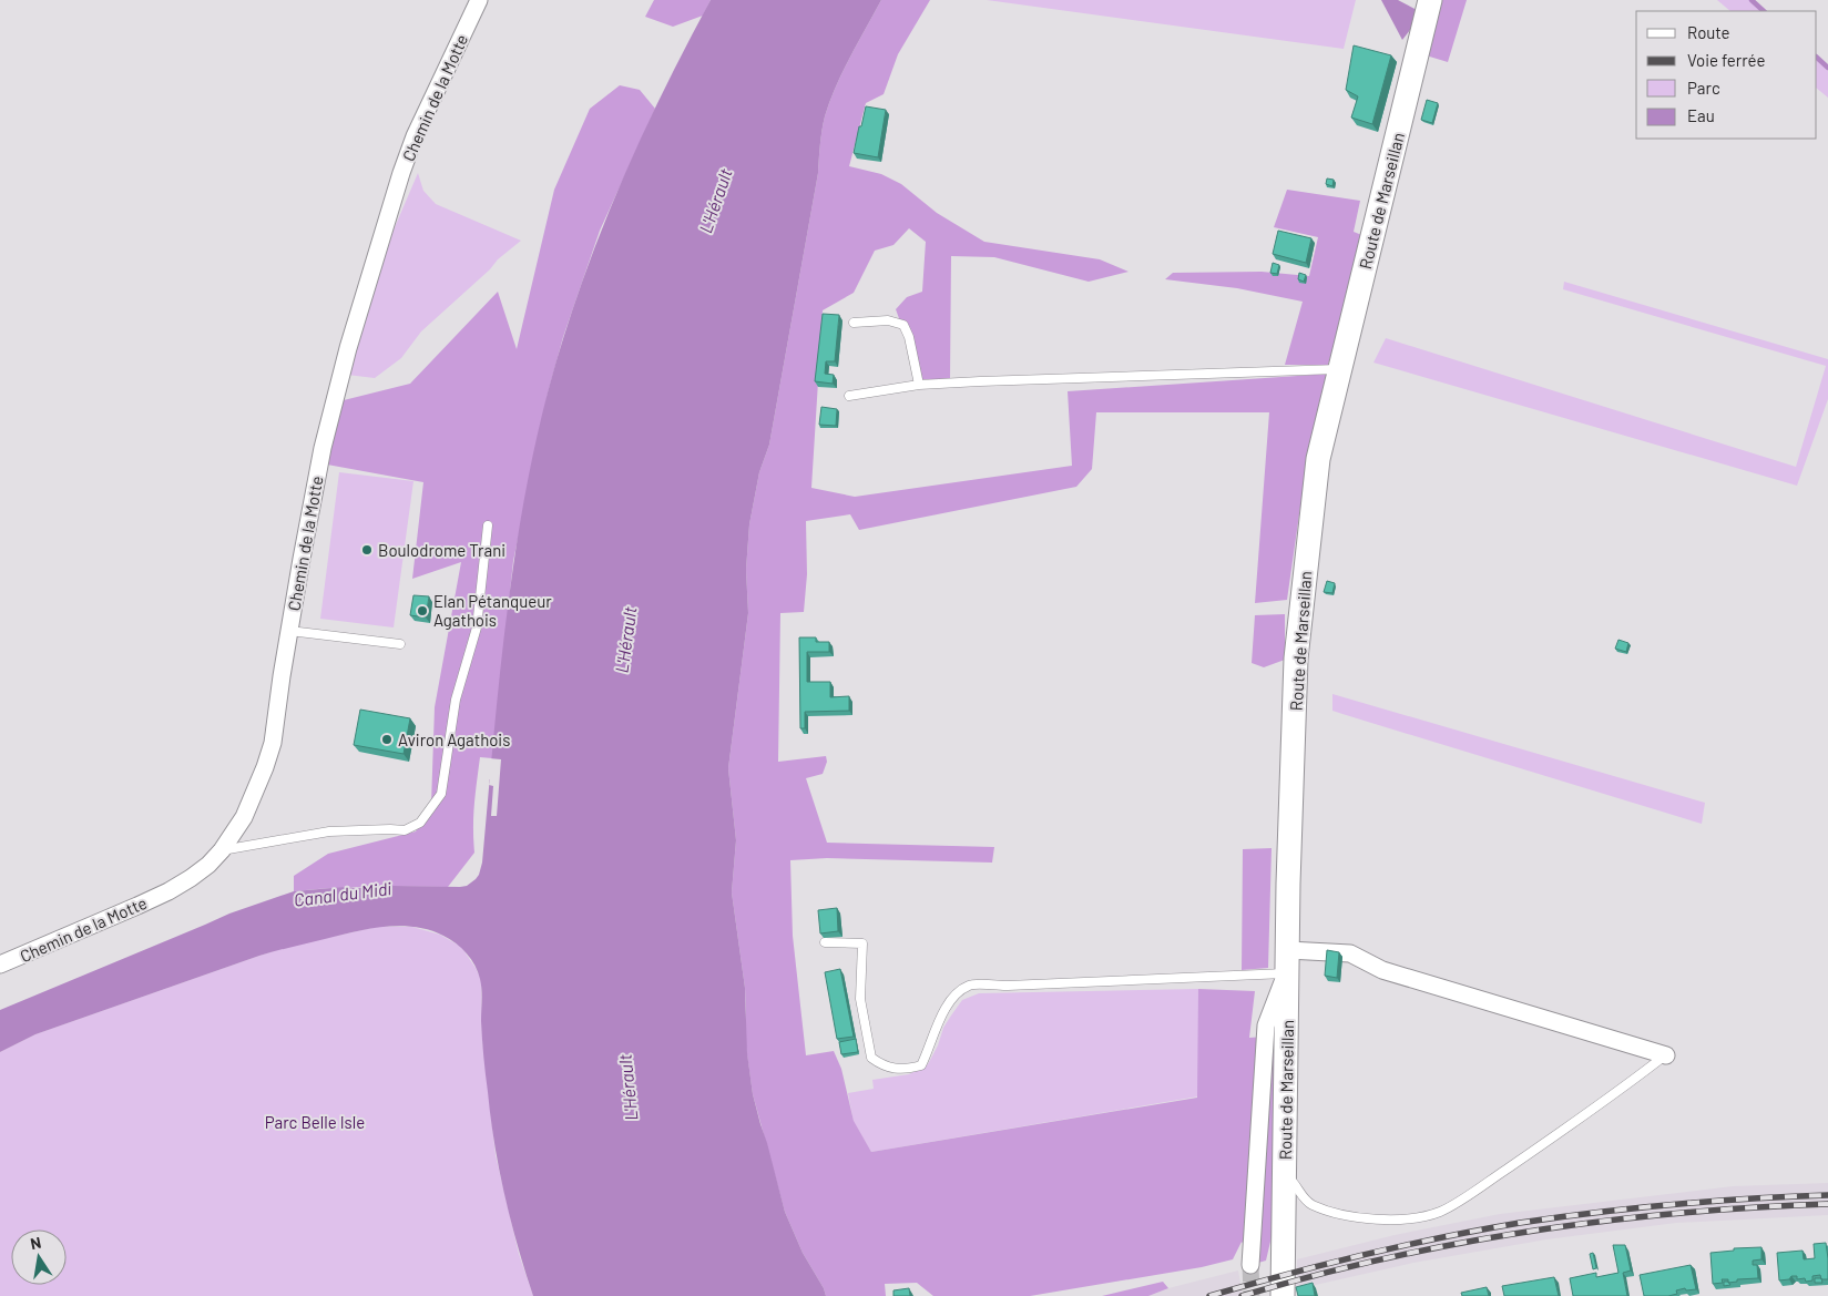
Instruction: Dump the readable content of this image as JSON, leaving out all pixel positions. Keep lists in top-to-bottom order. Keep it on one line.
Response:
{"streets":{"main road":["Route de Marseillan"],"street":["Chemin de la Motte"]},"water":["L'Hérault","Canal du Midi"],"parks":["Parc Belle Isle"],"places":["Boulodrome Trani","Elan Pétanqueur Agathois","Aviron Agathois"],"legend":["Route","Voie ferrée","Parc","Eau"],"north":"top"}
